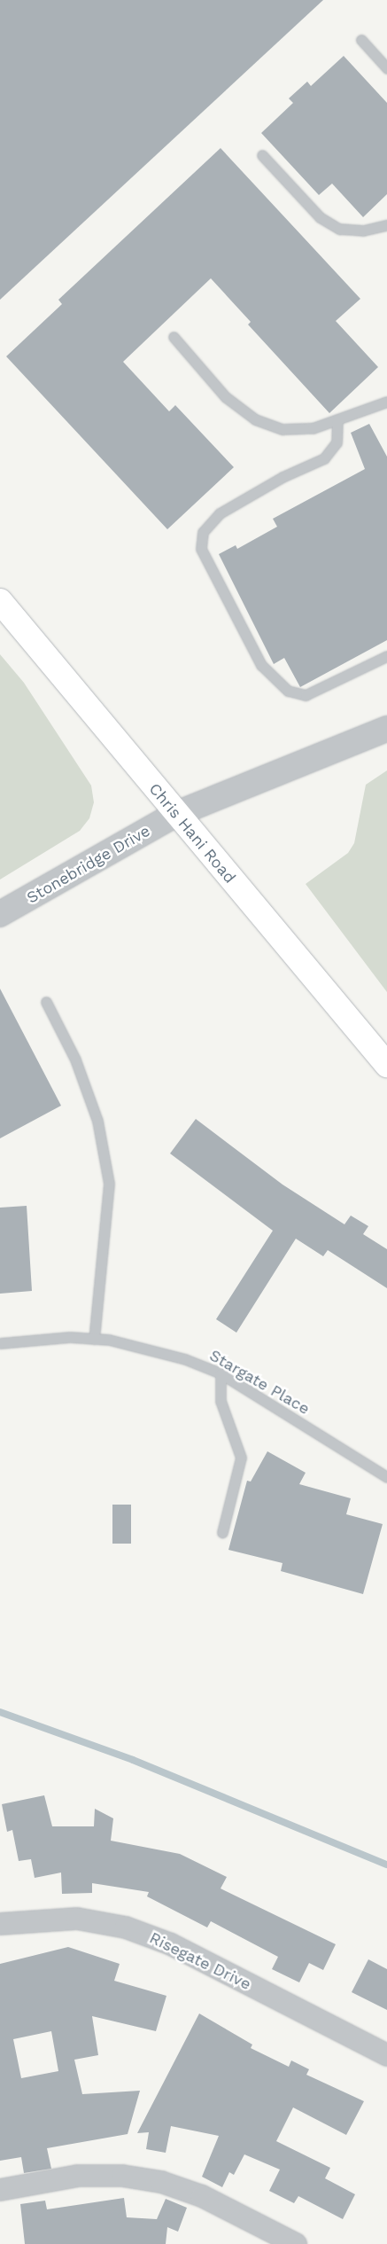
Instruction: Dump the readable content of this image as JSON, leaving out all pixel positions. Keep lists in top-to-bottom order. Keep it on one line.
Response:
{"streets":{"main road":["Chris Hani Road"],"street":["Stonebridge Drive","Risegate Drive"],"lane":["Stargate Place"]},"crossings":[["Chris Hani Road","Stonebridge Drive"]]}
